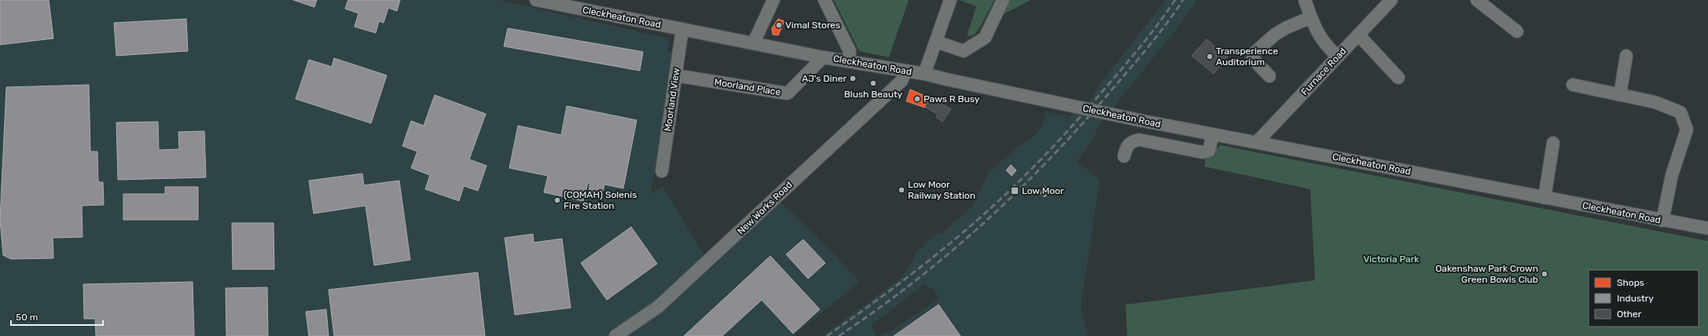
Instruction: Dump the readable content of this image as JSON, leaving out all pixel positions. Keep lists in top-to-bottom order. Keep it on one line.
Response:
{"streets":{"street":["Cleckheaton Road","Furnace Road","Moorland Place","Moorland View","New Works Road"]},"crossings":[["Cleckheaton Road","Furnace Road"],["Cleckheaton Road","Moorland Place"],["Cleckheaton Road","Moorland View"],["Cleckheaton Road","New Works Road"],["Moorland Place","Moorland View"]],"parks":["Victoria Park"],"places":{"other":["Vimal Stores","Transperience Auditorium","AJ's Diner","Blush Beauty","Paws R Busy","Low Moor Railway Station","(COMAH) Solenis Fire Station","Oakenshaw Park Crown Green Bowls Club"],"transit":["Low Moor"]},"legend":["Shops","Industry","Other"],"scale_bar":"50 m"}
